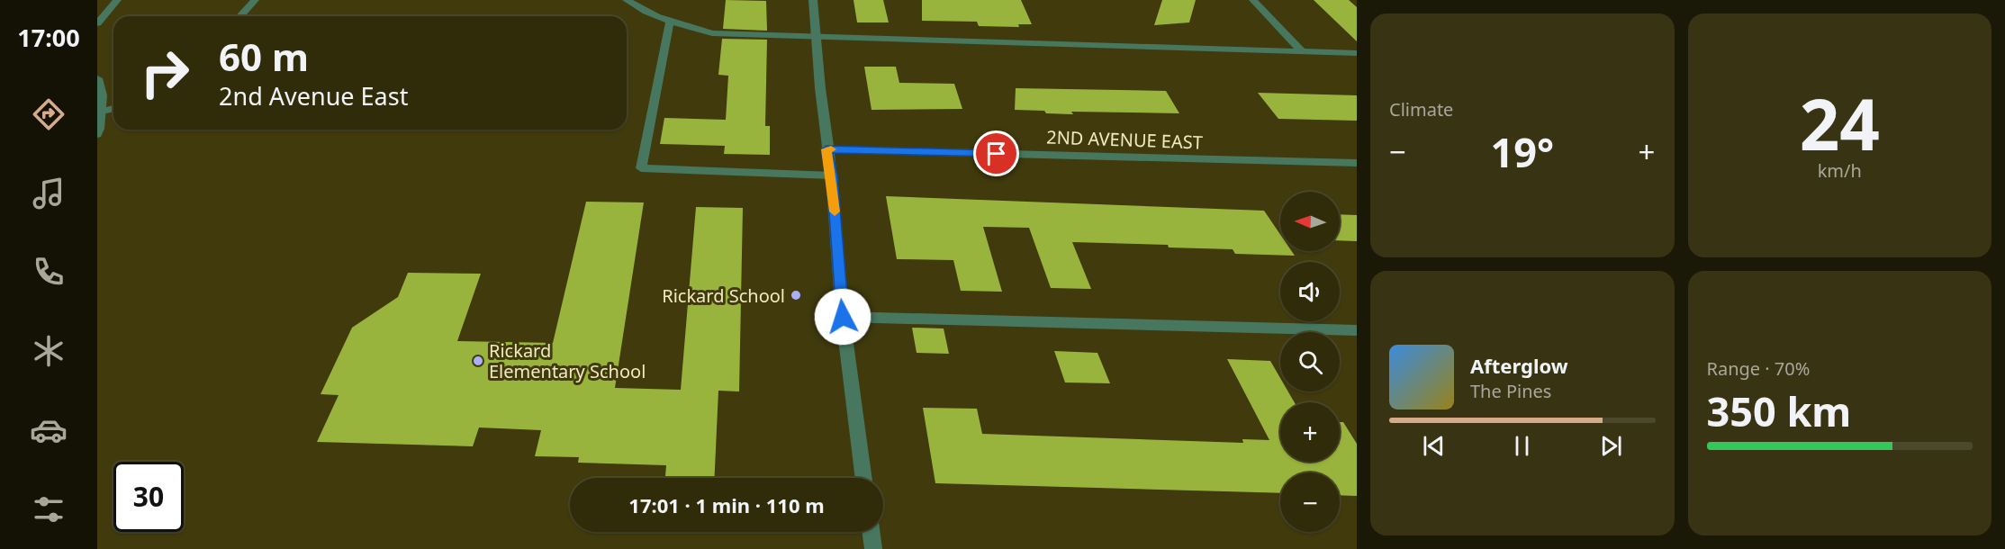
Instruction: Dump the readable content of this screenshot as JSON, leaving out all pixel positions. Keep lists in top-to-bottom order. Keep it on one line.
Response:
{"streets":{"street":["2ND AVENUE EAST"]},"places":["Rickard School","Rickard Elementary School"],"north":"left","page":{"tabs":"17:00","tile":["Climate",["24","km/h"],["Range · 70%","350 km"]],"turn":["60 m","2nd Avenue East"],"heat":["−","19°","+"],"map_buttons":["+","−"],"song":["Afterglow","The Pines"],"limit":"30","trip":"17:01 · 1 min · 110 m"}}
